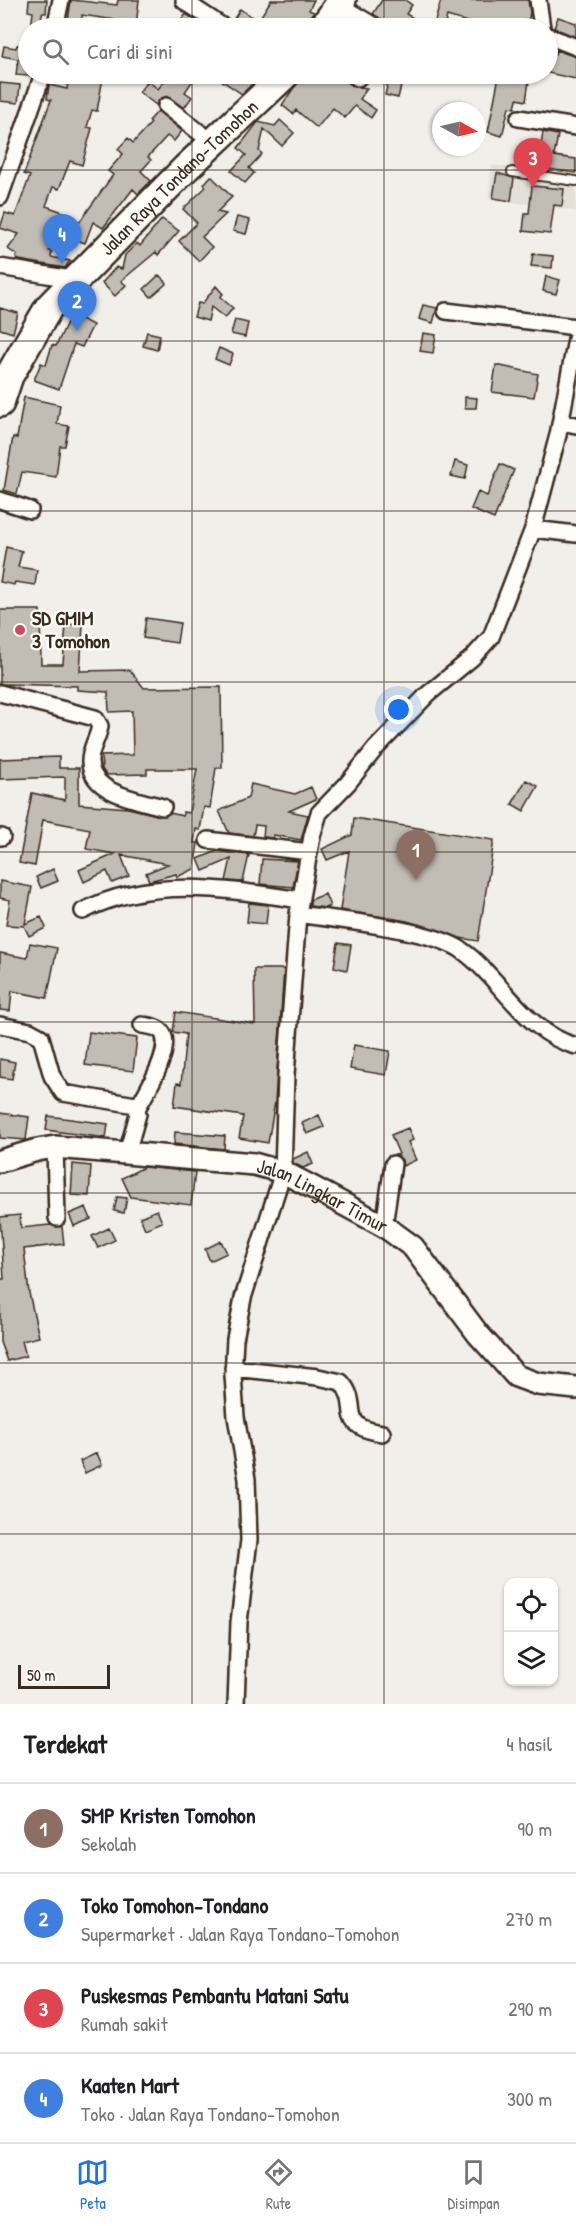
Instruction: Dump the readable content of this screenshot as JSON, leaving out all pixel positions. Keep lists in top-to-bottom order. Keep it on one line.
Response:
{"streets":{"highway":["Jalan Raya Tondano-Tomohon"],"main road":["Jalan Lingkar Timur"]},"places":["SD GMIM 3 Tomohon"],"scale_bar":"50 m","north":"right","page":{"search":"Cari di sini","pins":["3","4","2","1"],"scale":"50 m","heading":["Terdekat","4 hasil"],"list":[{"mark":"1","name":"SMP Kristen Tomohon","note":"Sekolah","value":"90 m"},{"mark":"2","name":"Toko Tomohon-Tondano","note":"Supermarket · Jalan Raya Tondano-Tomohon","value":"270 m"},{"mark":"3","name":"Puskesmas Pembantu Matani Satu","note":"Rumah sakit","value":"290 m"},{"mark":"4","name":"Kaaten Mart","note":"Toko · Jalan Raya Tondano-Tomohon","value":"300 m"}],"nav":["Peta","Rute","Disimpan"]}}
